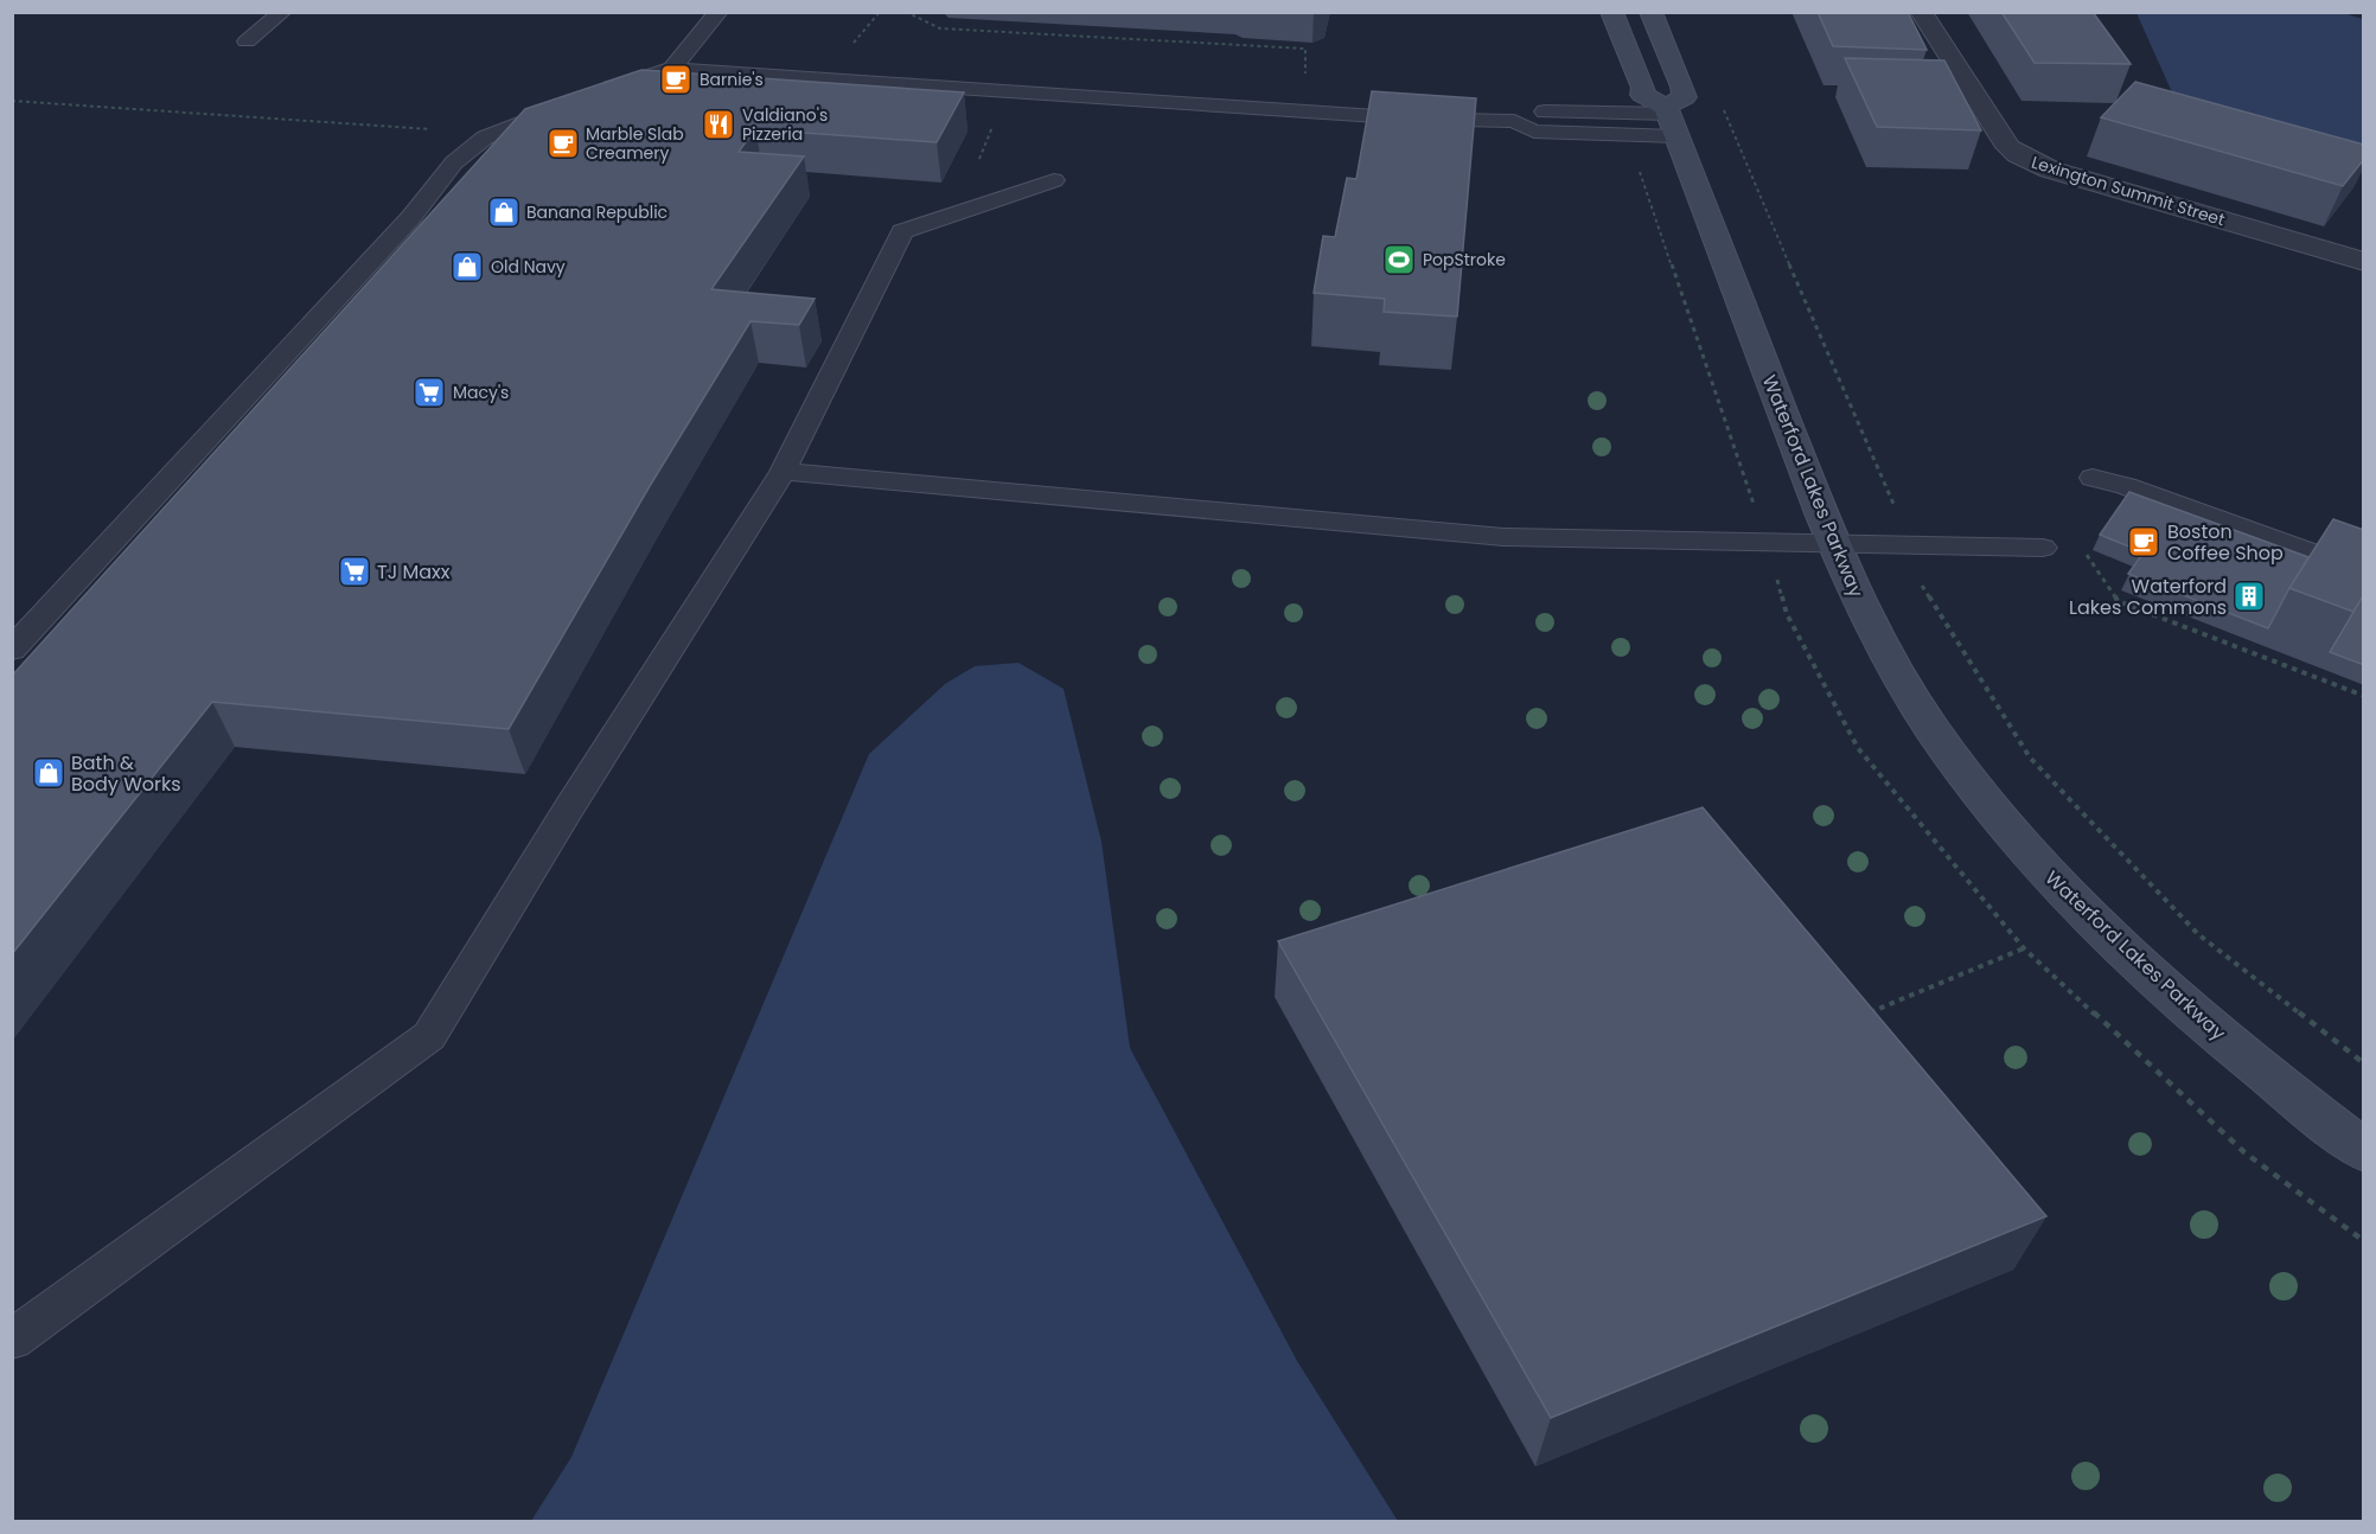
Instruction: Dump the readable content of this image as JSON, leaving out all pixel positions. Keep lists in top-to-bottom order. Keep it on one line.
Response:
{"streets":{"street":["Lexington Summit Street","Waterford Lakes Parkway"]},"places":{"cafe":["Barnie's","Marble Slab Creamery","Boston Coffee Shop"],"restaurant":["Valdiano's Pizzeria"],"shop":["Banana Republic","Old Navy","Bath & Body Works"],"sports":["PopStroke"],"supermarket":["Macy's","TJ Maxx"],"building":["Waterford Lakes Commons"]}}
